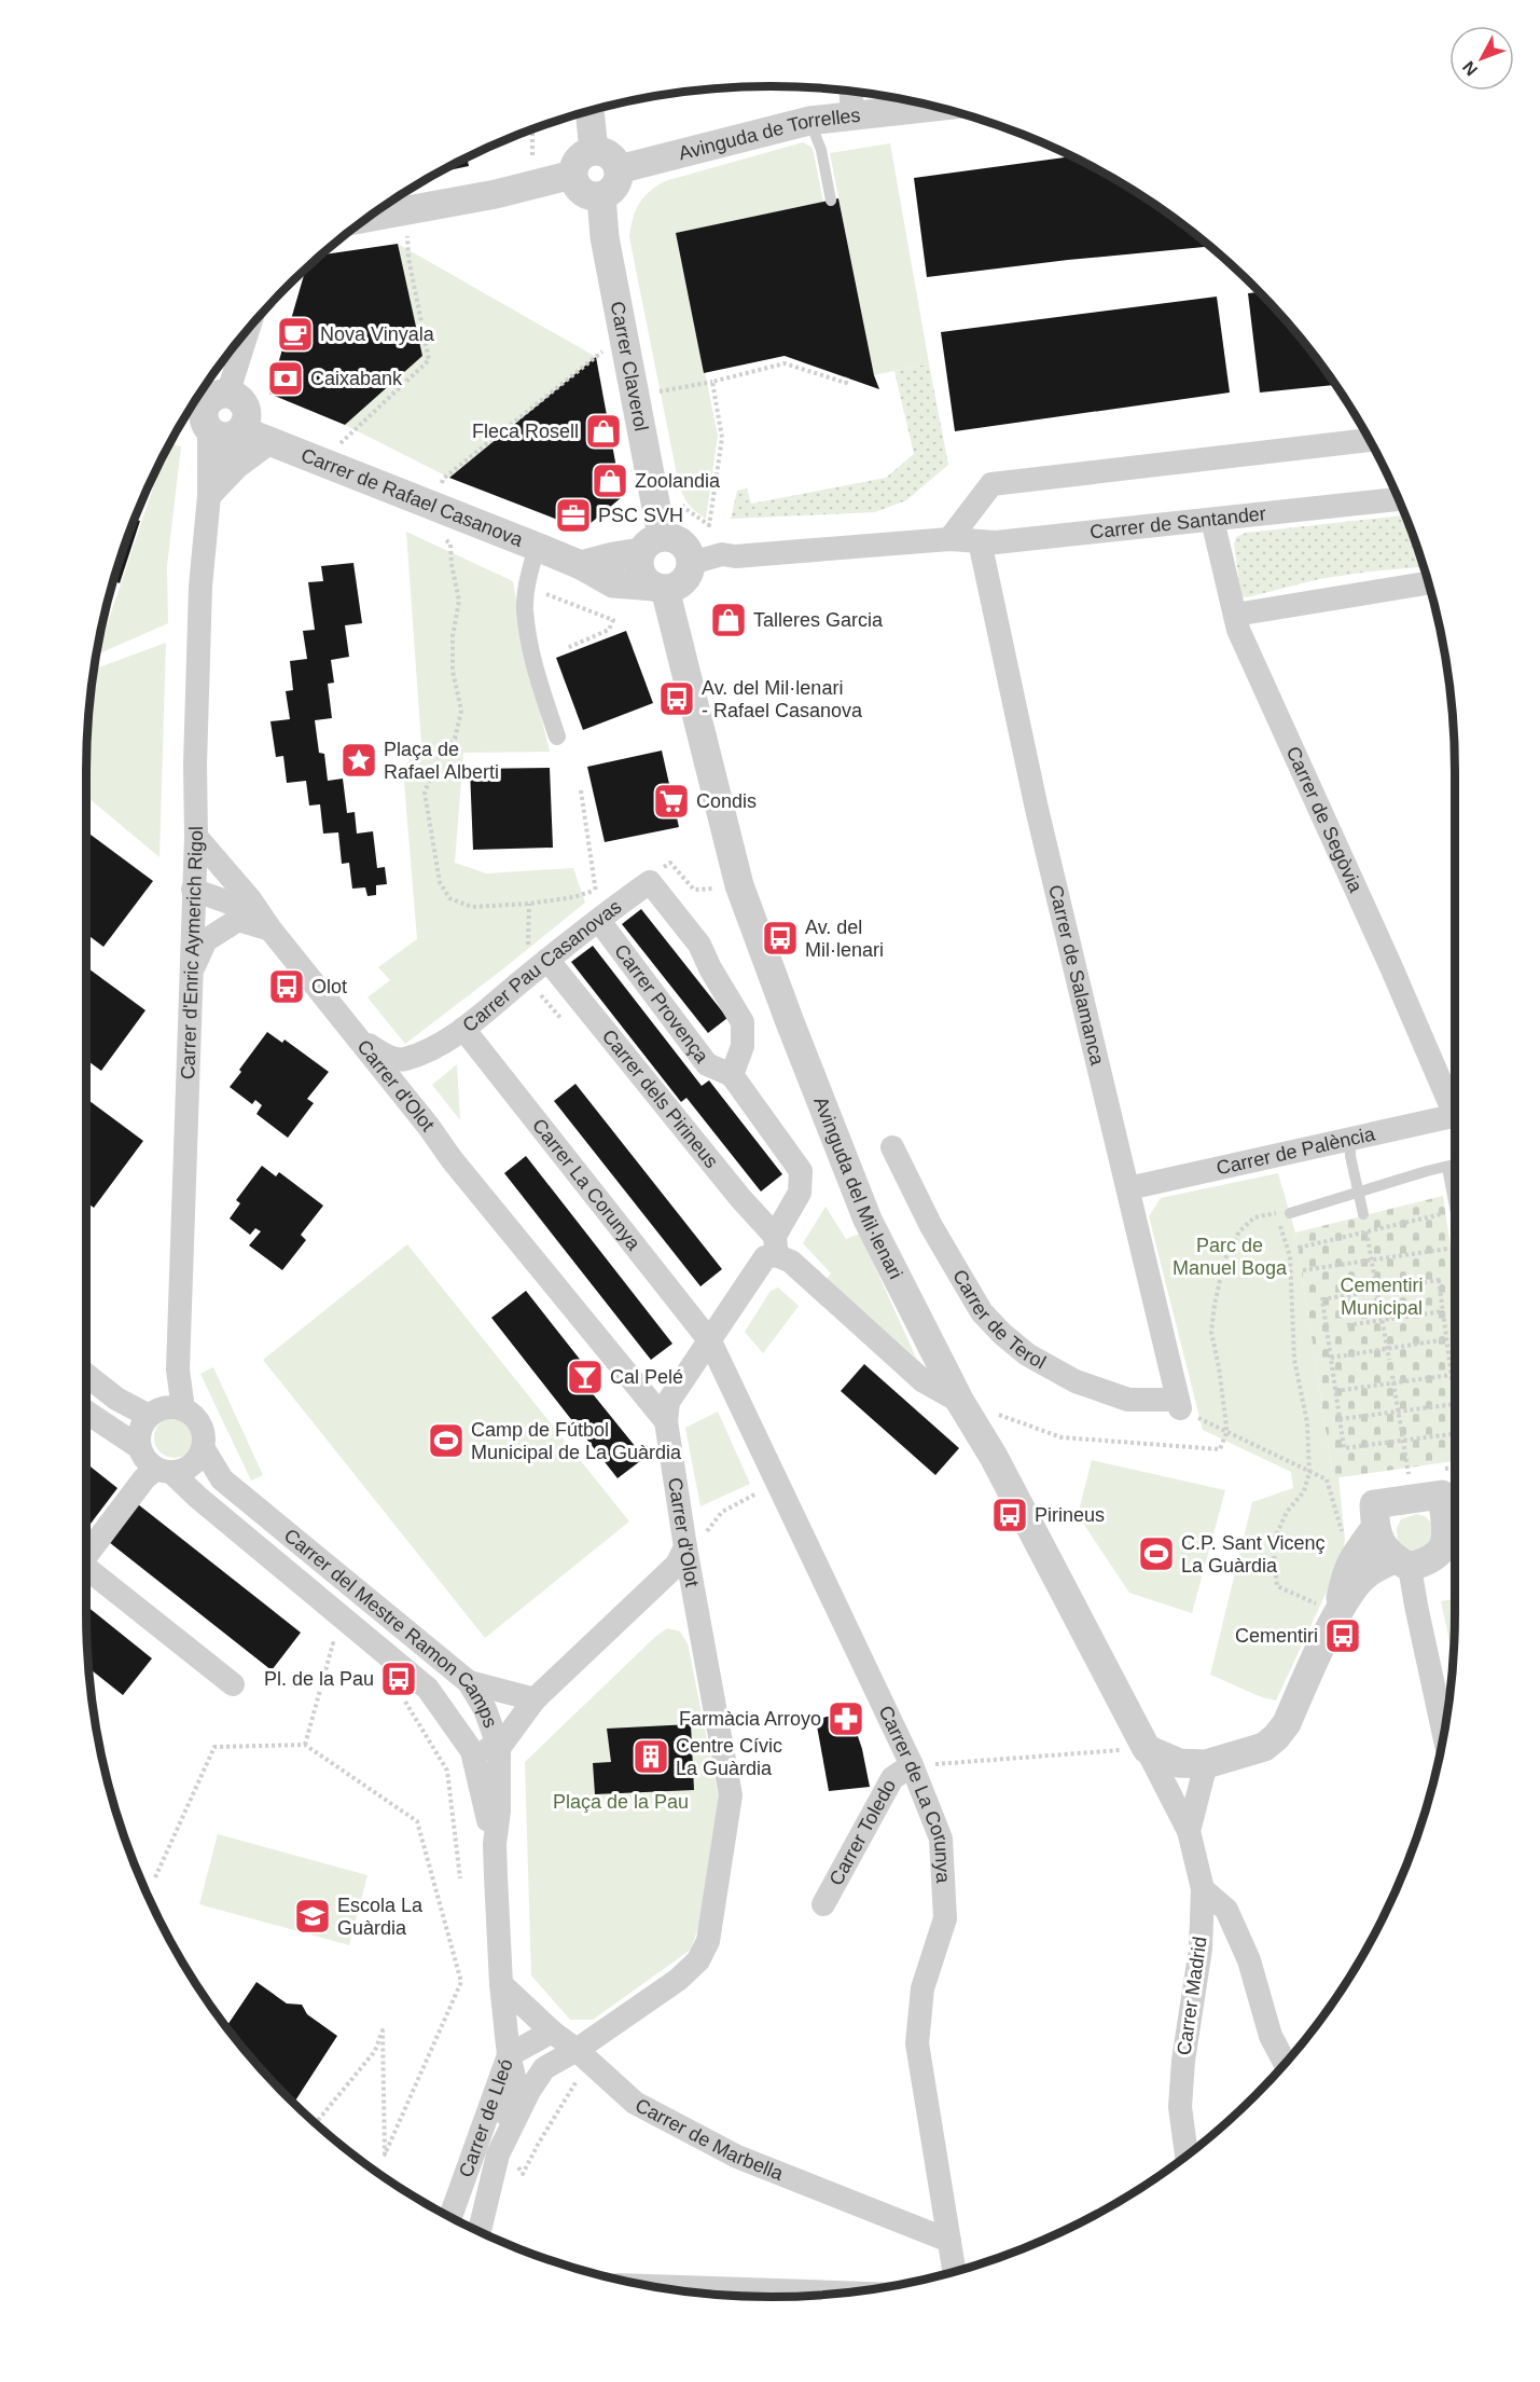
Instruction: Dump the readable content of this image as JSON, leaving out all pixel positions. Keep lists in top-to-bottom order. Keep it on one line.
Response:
{"streets":{"street":["Avinguda de Torrelles","Carrer Claverol","Carrer de Rafael Casanova","Carrer de Santander","Carrer de Segòvia","Carrer d'Enric Aymerich Rigol","Carrer Pau Casanovas","Carrer de Salamanca","Carrer Provença","Carrer d'Olot","Carrer dels Pirineus","Carrer de Palència","Carrer La Corunya","Avinguda del Mil·lenari","Carrer de Terol","Carrer del Mestre Ramon Camps","Carrer de La Corunya","Carrer Toledo","Carrer Madrid","Carrer de Lleó","Carrer de Marbella"]},"crossings":[["Avinguda de Torrelles","Carrer Claverol"],["Carrer Claverol","Carrer de Rafael Casanova"],["Carrer Claverol","Carrer de Santander"],["Carrer Claverol","Avinguda del Mil·lenari"],["Carrer de Rafael Casanova","Carrer de Santander"],["Carrer de Rafael Casanova","Carrer d'Enric Aymerich Rigol"],["Carrer de Rafael Casanova","Avinguda del Mil·lenari"],["Carrer de Santander","Carrer de Segòvia"],["Carrer de Santander","Carrer de Salamanca"],["Carrer de Santander","Avinguda del Mil·lenari"],["Carrer d'Enric Aymerich Rigol","Carrer d'Olot"],["Carrer d'Enric Aymerich Rigol","Carrer del Mestre Ramon Camps"],["Carrer Pau Casanovas","Carrer Provença"],["Carrer Pau Casanovas","Carrer d'Olot"],["Carrer Pau Casanovas","Carrer dels Pirineus"],["Carrer Pau Casanovas","Carrer La Corunya"],["Carrer de Salamanca","Carrer de Palència"],["Carrer de Salamanca","Carrer de Terol"],["Carrer d'Olot","Carrer del Mestre Ramon Camps"],["Carrer d'Olot","Carrer de Marbella"],["Carrer dels Pirineus","Avinguda del Mil·lenari"],["Carrer La Corunya","Carrer de La Corunya"],["Avinguda del Mil·lenari","Carrer Madrid"],["Carrer del Mestre Ramon Camps","Carrer de Lleó"],["Carrer del Mestre Ramon Camps","Carrer de Marbella"],["Carrer de La Corunya","Carrer Toledo"],["Carrer de La Corunya","Carrer de Marbella"],["Carrer de Lleó","Carrer de Marbella"]],"parks":["Parc de Manuel Boga","Cementiri Municipal","Plaça de la Pau"],"places":{"cafe":["Nova Vinyala"],"bank":["Caixabank"],"shop":["Fleca Rosell","Zoolandia","Talleres Garcia"],"office":["PSC SVH"],"bus stop":["Av. del Mil·lenari - Rafael Casanova","Av. del Mil·lenari","Olot","Pirineus","Cementiri","Pl. de la Pau"],"place":["Plaça de Rafael Alberti"],"supermarket":["Condis"],"bar":["Cal Pelé"],"sports":["Camp de Fútbol Municipal de La Guàrdia","C.P. Sant Vicenç La Guàrdia"],"pharmacy":["Farmàcia Arroyo"],"building":["Centre Cívic La Guàrdia"],"school or university":["Escola La Guàrdia"]},"north":"bottom left"}
